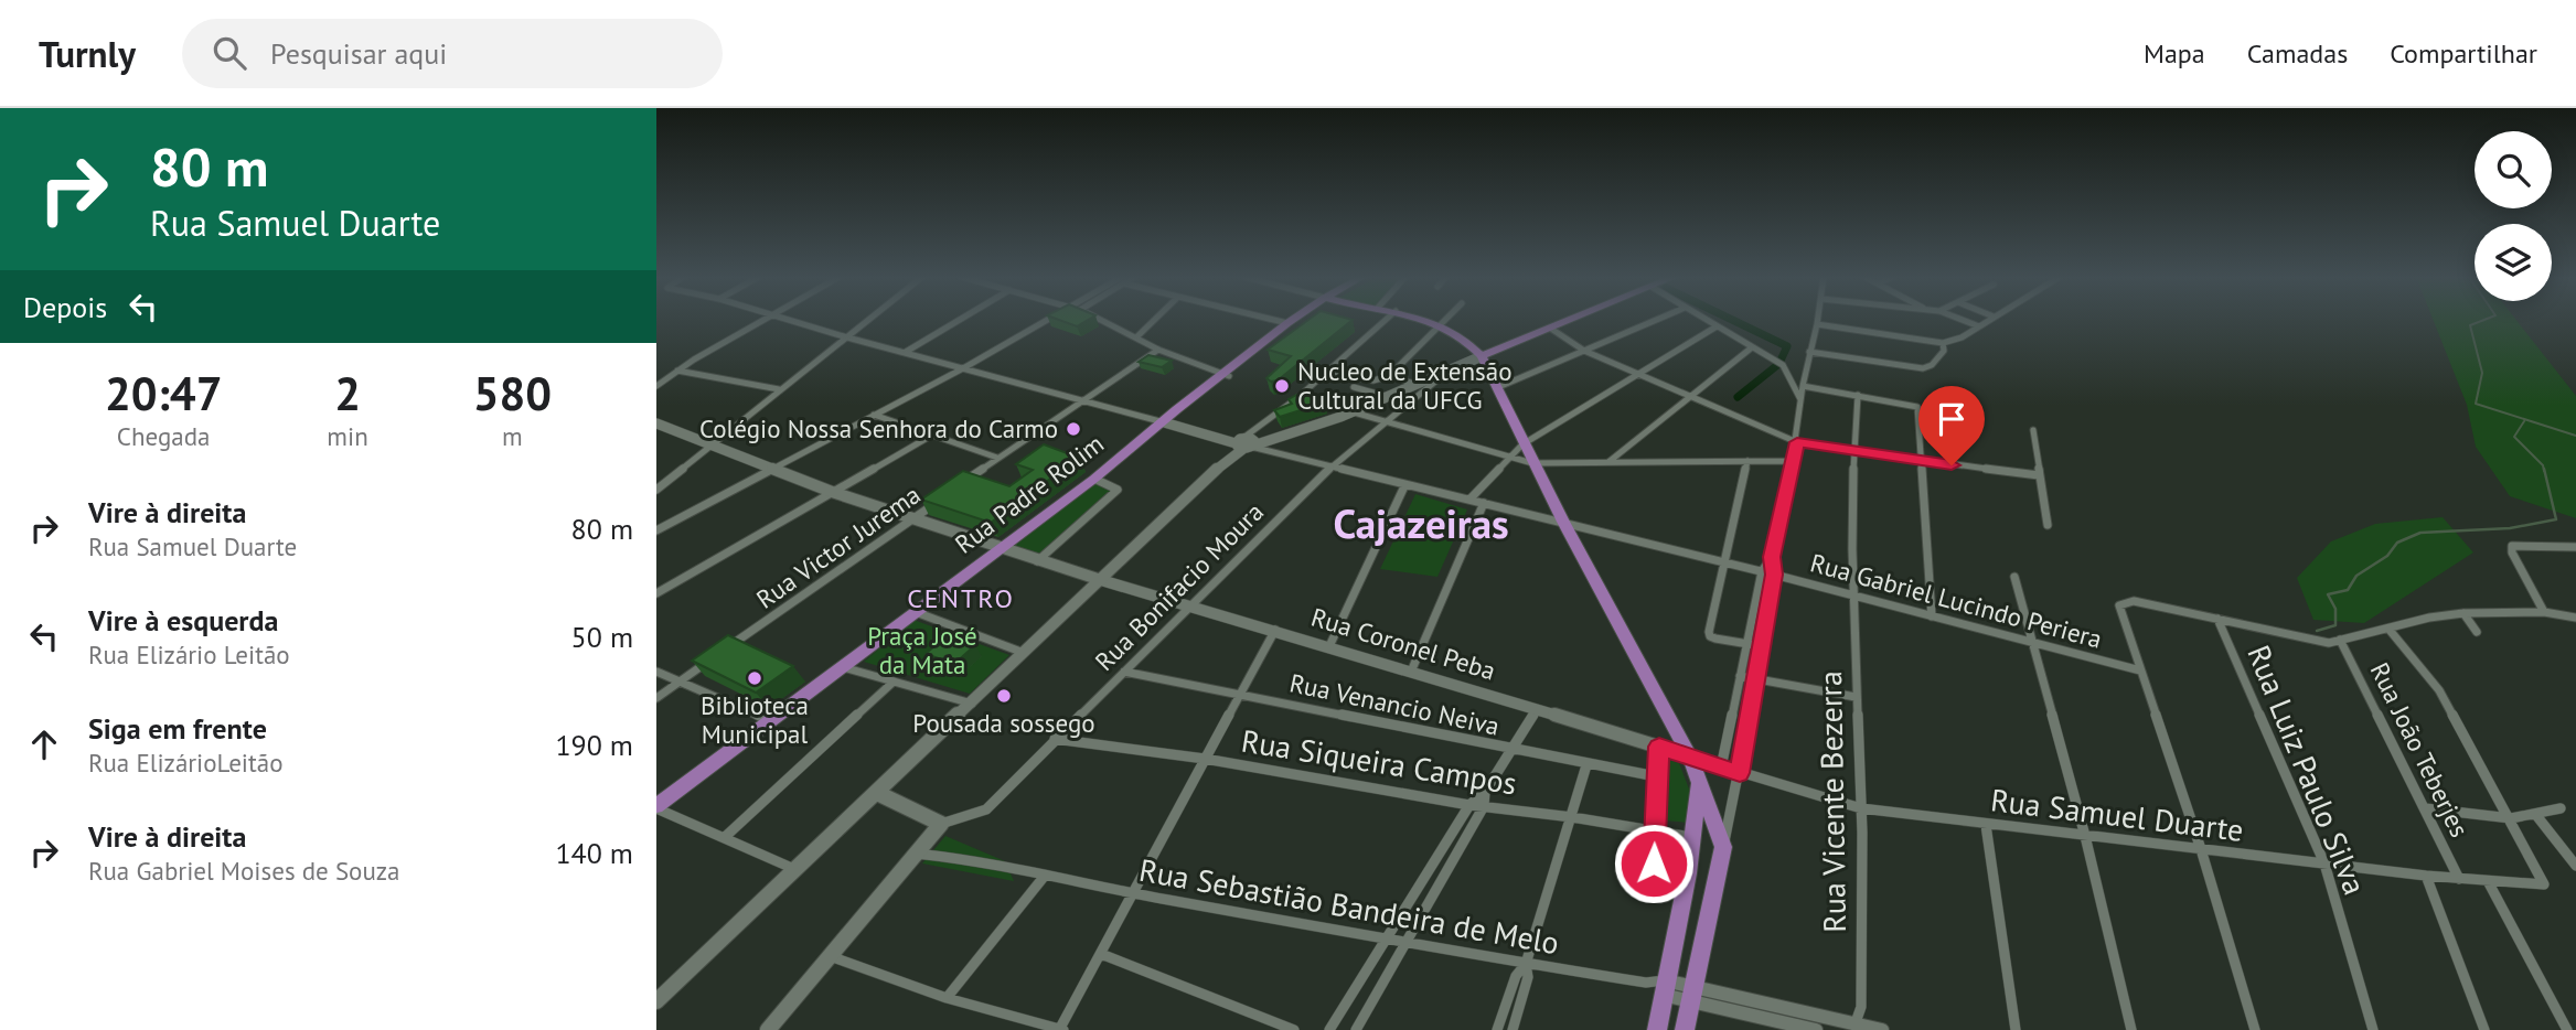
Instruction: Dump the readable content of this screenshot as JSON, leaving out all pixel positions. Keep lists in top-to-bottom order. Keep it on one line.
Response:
{"streets":{"main road":["Rua Padre Rolim"],"street":["Rua Victor Jurema","Rua Bonifacio Moura","Rua Gabriel Lucindo Periera","Rua Coronel Peba","Rua Venancio Neiva","Rua João Teberjes","Rua Siqueira Campos","Rua Luiz Paulo Silva","Rua Vicente Bezerra","Rua Samuel Duarte","Rua Sebastião Bandeira de Melo"]},"crossings":[["Rua Bonifacio Moura","Rua Gabriel Lucindo Periera"],["Rua Bonifacio Moura","Rua Coronel Peba"],["Rua Bonifacio Moura","Rua Venancio Neiva"],["Rua Bonifacio Moura","Rua Siqueira Campos"],["Rua Gabriel Lucindo Periera","Rua Vicente Bezerra"],["Rua Coronel Peba","Rua Samuel Duarte"],["Rua João Teberjes","Rua Samuel Duarte"],["Rua Luiz Paulo Silva","Rua Samuel Duarte"],["Rua Vicente Bezerra","Rua Samuel Duarte"]],"districts":["Cajazeiras","CENTRO"],"parks":["Praça José da Mata"],"places":["Nucleo de Extensão Cultural da UFCG","Colégio Nossa Senhora do Carmo","Biblioteca Municipal","Pousada sossego"],"page":{"header":"Turnly","search":"Pesquisar aqui","nav":["Mapa","Camadas","Compartilhar"],"turn":["80 m","Rua Samuel Duarte"],"then":"Depois","eta":["20:47","Chegada","2","min","580","m"],"list":[{"name":"Vire à direita","note":"Rua Samuel Duarte","value":"80 m"},{"name":"Vire à esquerda","note":"Rua Elizário Leitão","value":"50 m"},{"name":"Siga em frente","note":"Rua ElizárioLeitão","value":"190 m"},{"name":"Vire à direita","note":"Rua Gabriel Moises de Souza","value":"140 m"}]}}
